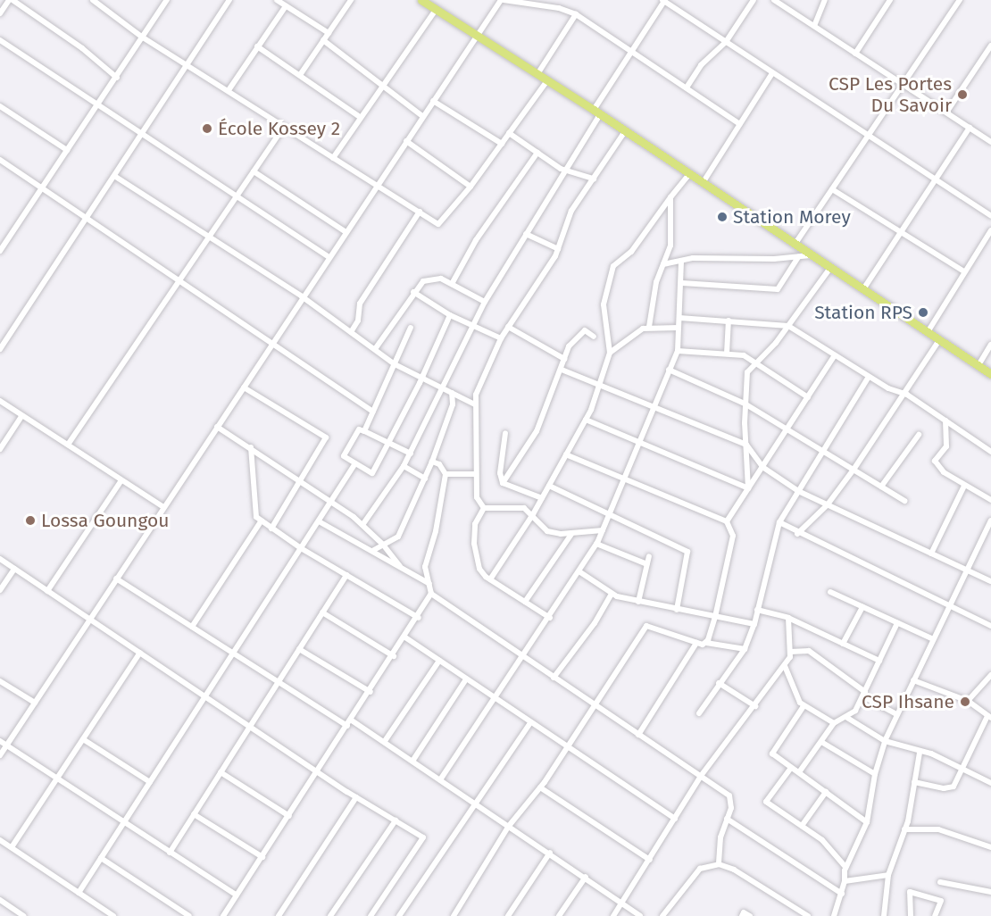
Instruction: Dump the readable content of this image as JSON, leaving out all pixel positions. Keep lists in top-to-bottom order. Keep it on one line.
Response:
{"places":["CSP Les Portes Du Savoir","École Kossey 2","Station Morey","Station RPS","Lossa Goungou","CSP Ihsane"]}
